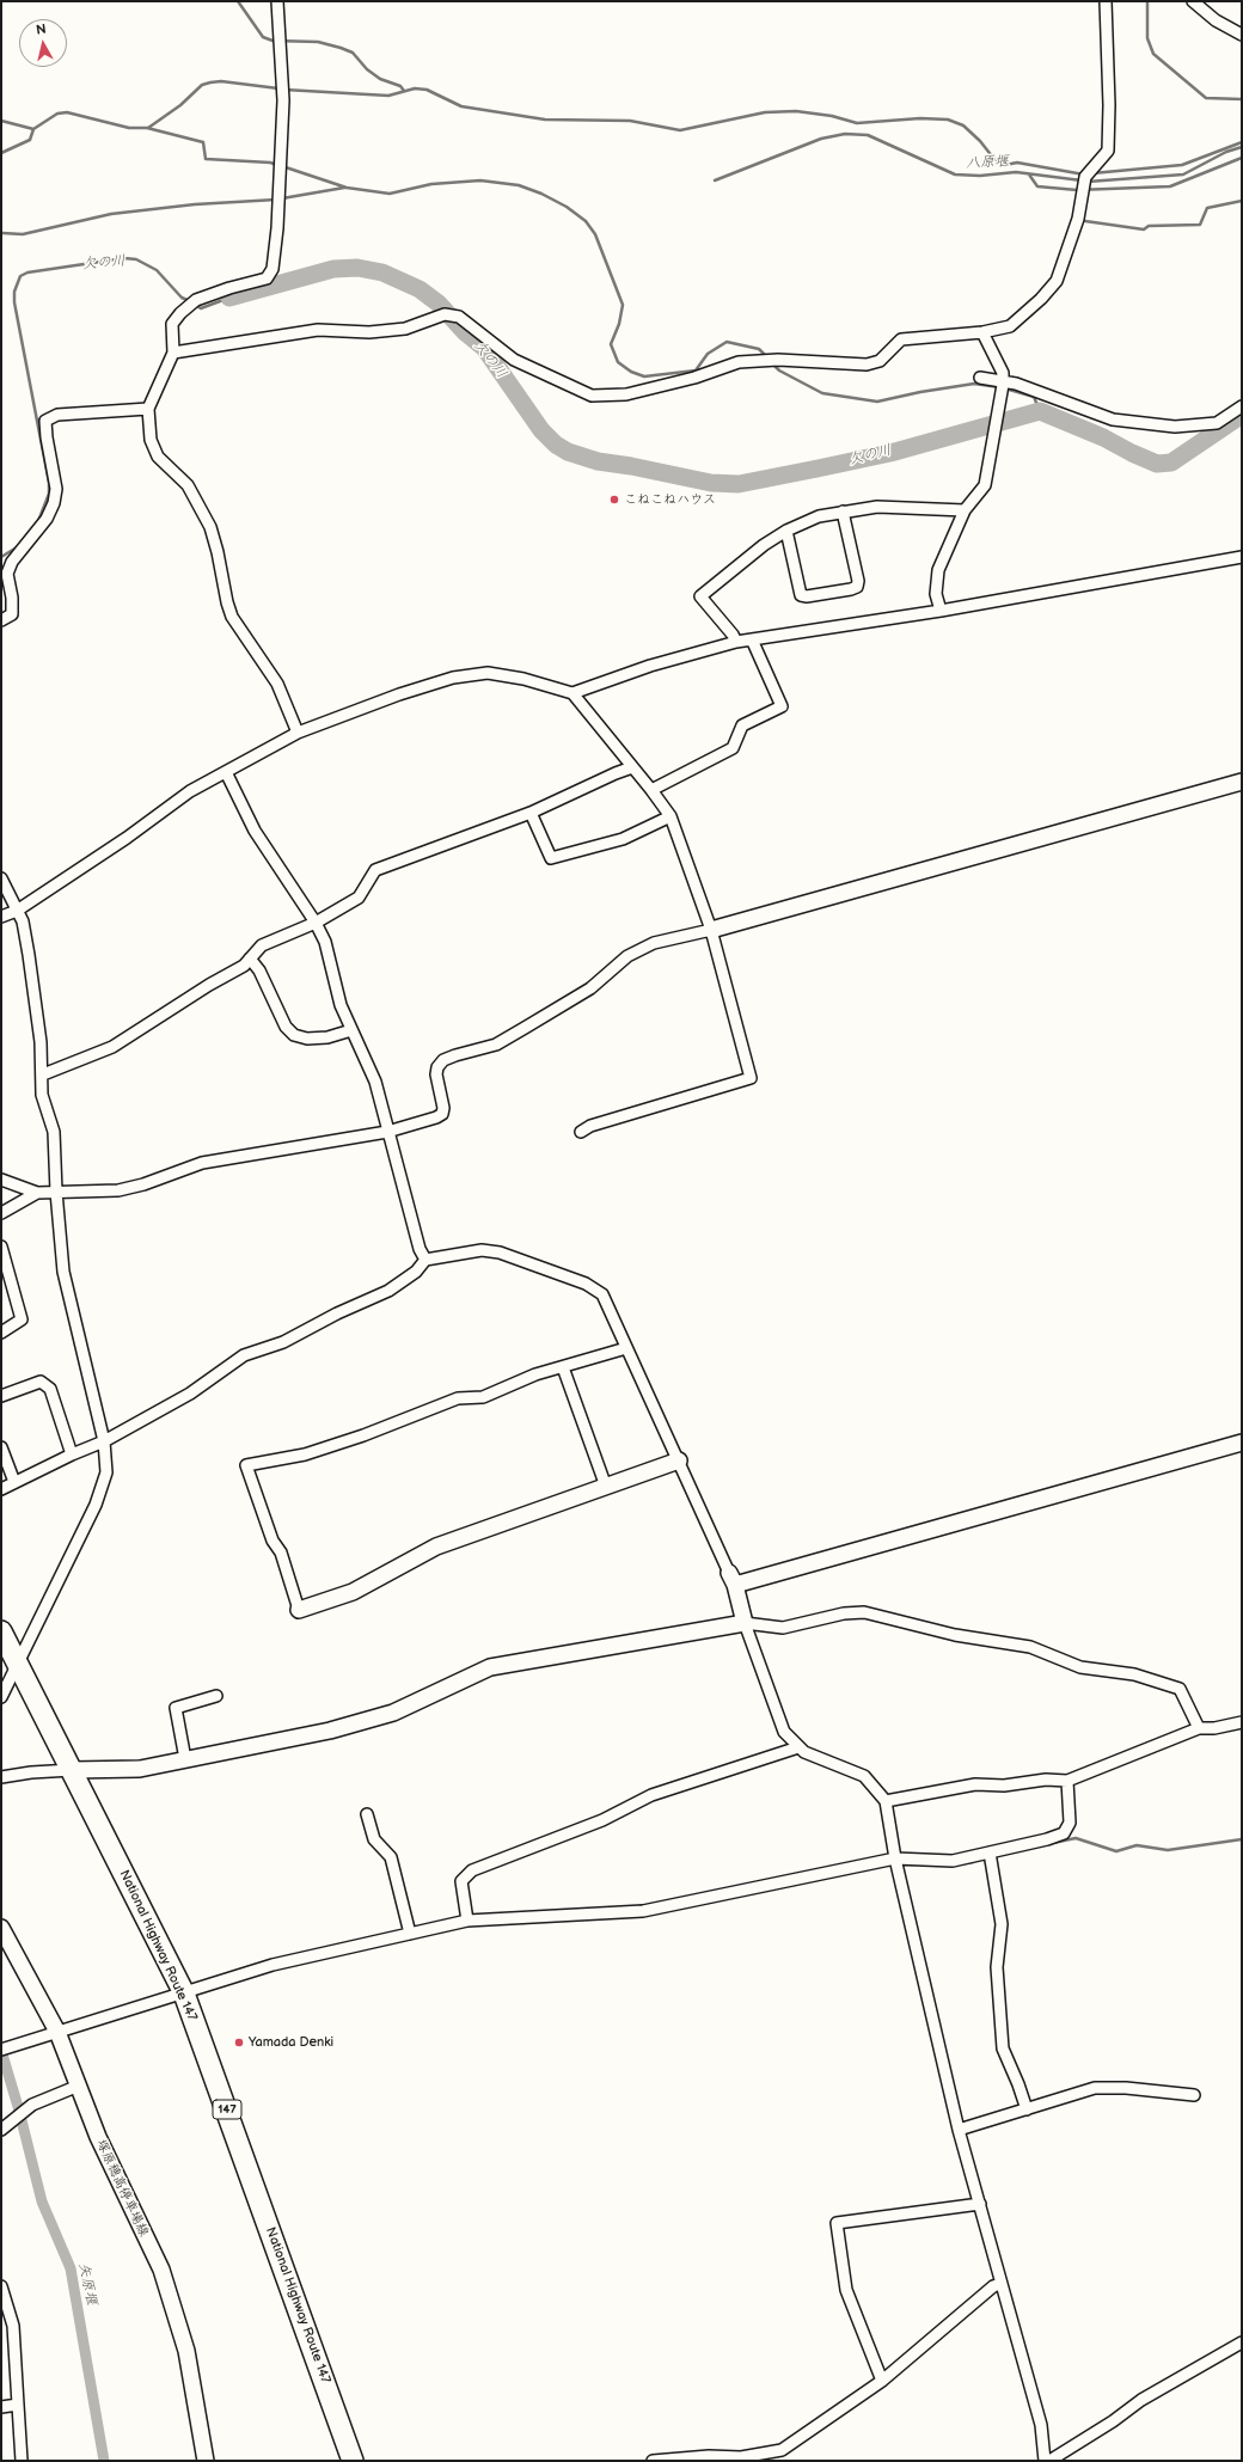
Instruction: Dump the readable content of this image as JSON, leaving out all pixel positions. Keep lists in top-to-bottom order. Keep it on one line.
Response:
{"streets":{"highway":["National Highway Route 147","147"],"street":["塚原穂高停車場線"]},"water":["八原堰","欠の川","矢原堰"],"places":["こねこねハウス","Yamada Denki"],"north":"top"}
